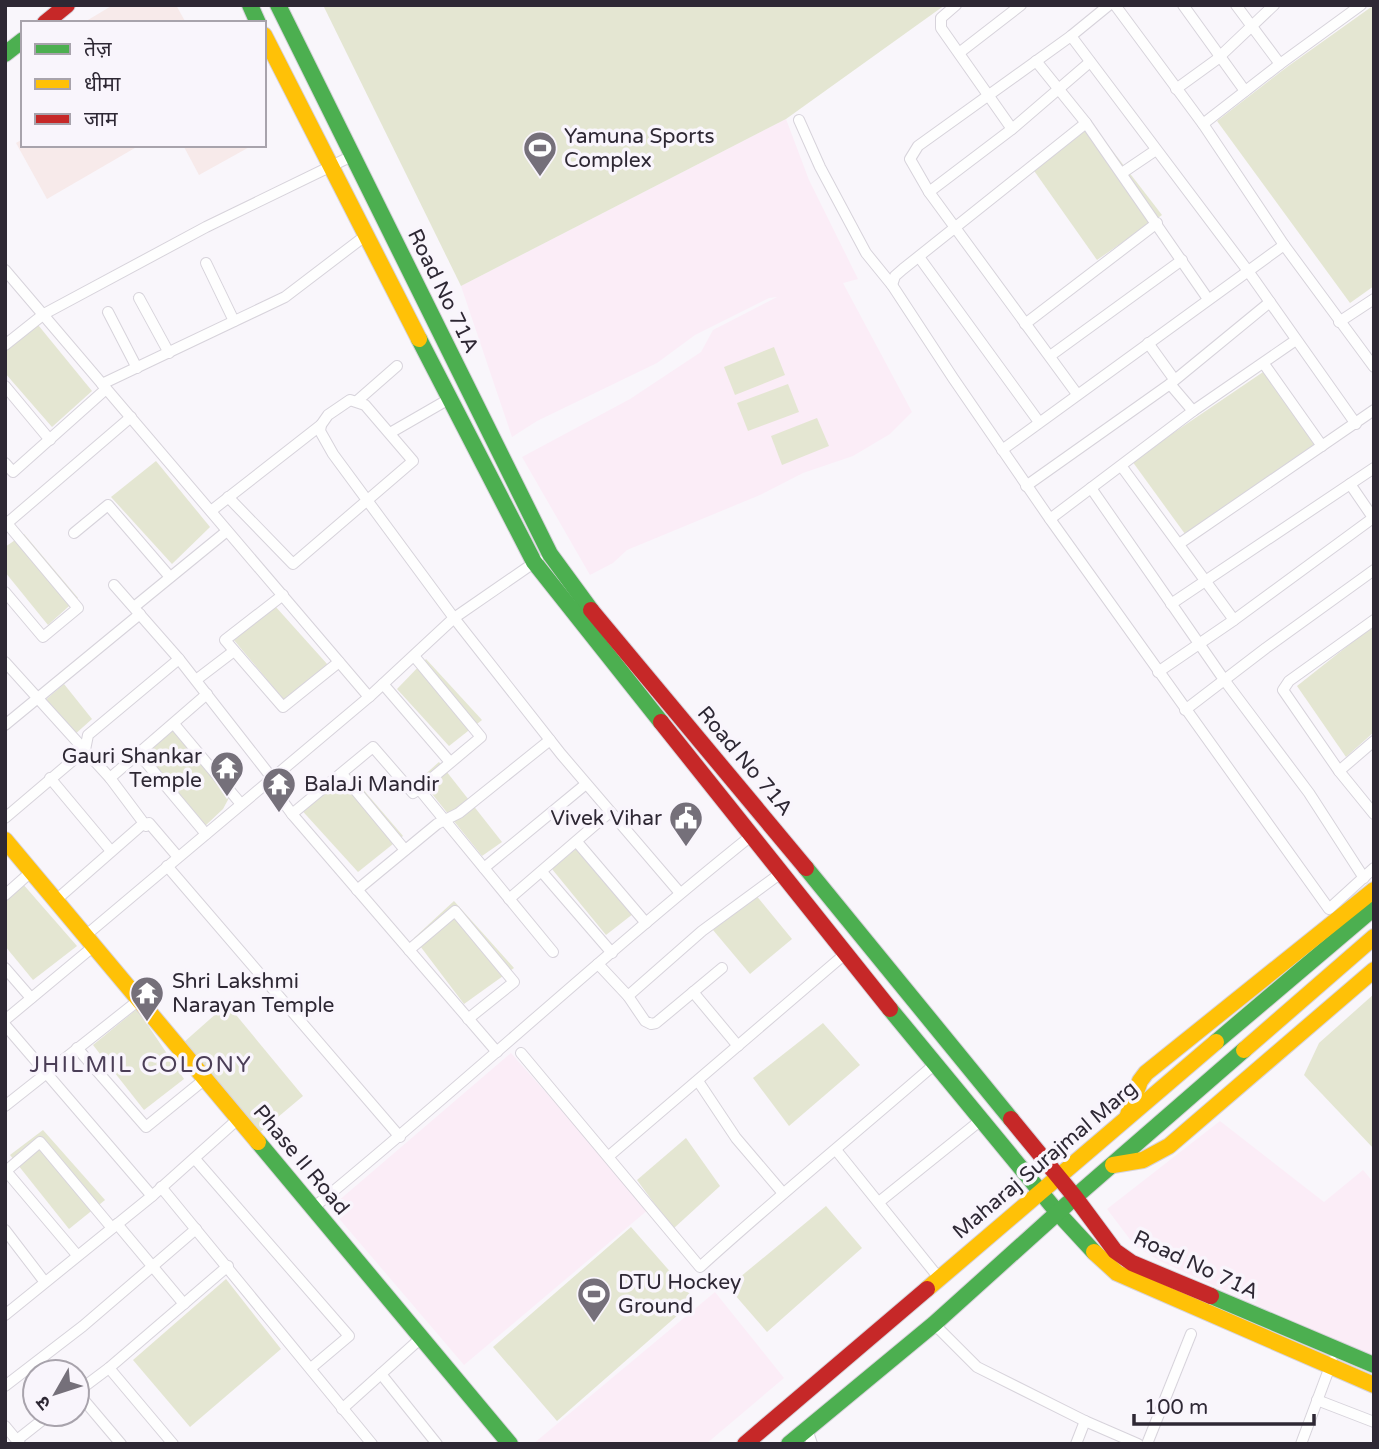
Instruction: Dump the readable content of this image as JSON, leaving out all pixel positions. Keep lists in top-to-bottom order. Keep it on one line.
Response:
{"streets":{"street":["Road No 71A","Phase II Road","Maharaj Surajmal Marg"]},"crossings":[["Road No 71A","Maharaj Surajmal Marg"]],"districts":["JHILMIL COLONY"],"places":{"sports":["Yamuna Sports Complex","DTU Hockey Ground"],"temple":["Gauri Shankar Temple","BalaJi Mandir","Shri Lakshmi Narayan Temple"],"public building":["Vivek Vihar"]},"legend":["तेज़","धीमा","जाम"],"scale_bar":"100 m","north":"bottom left"}
